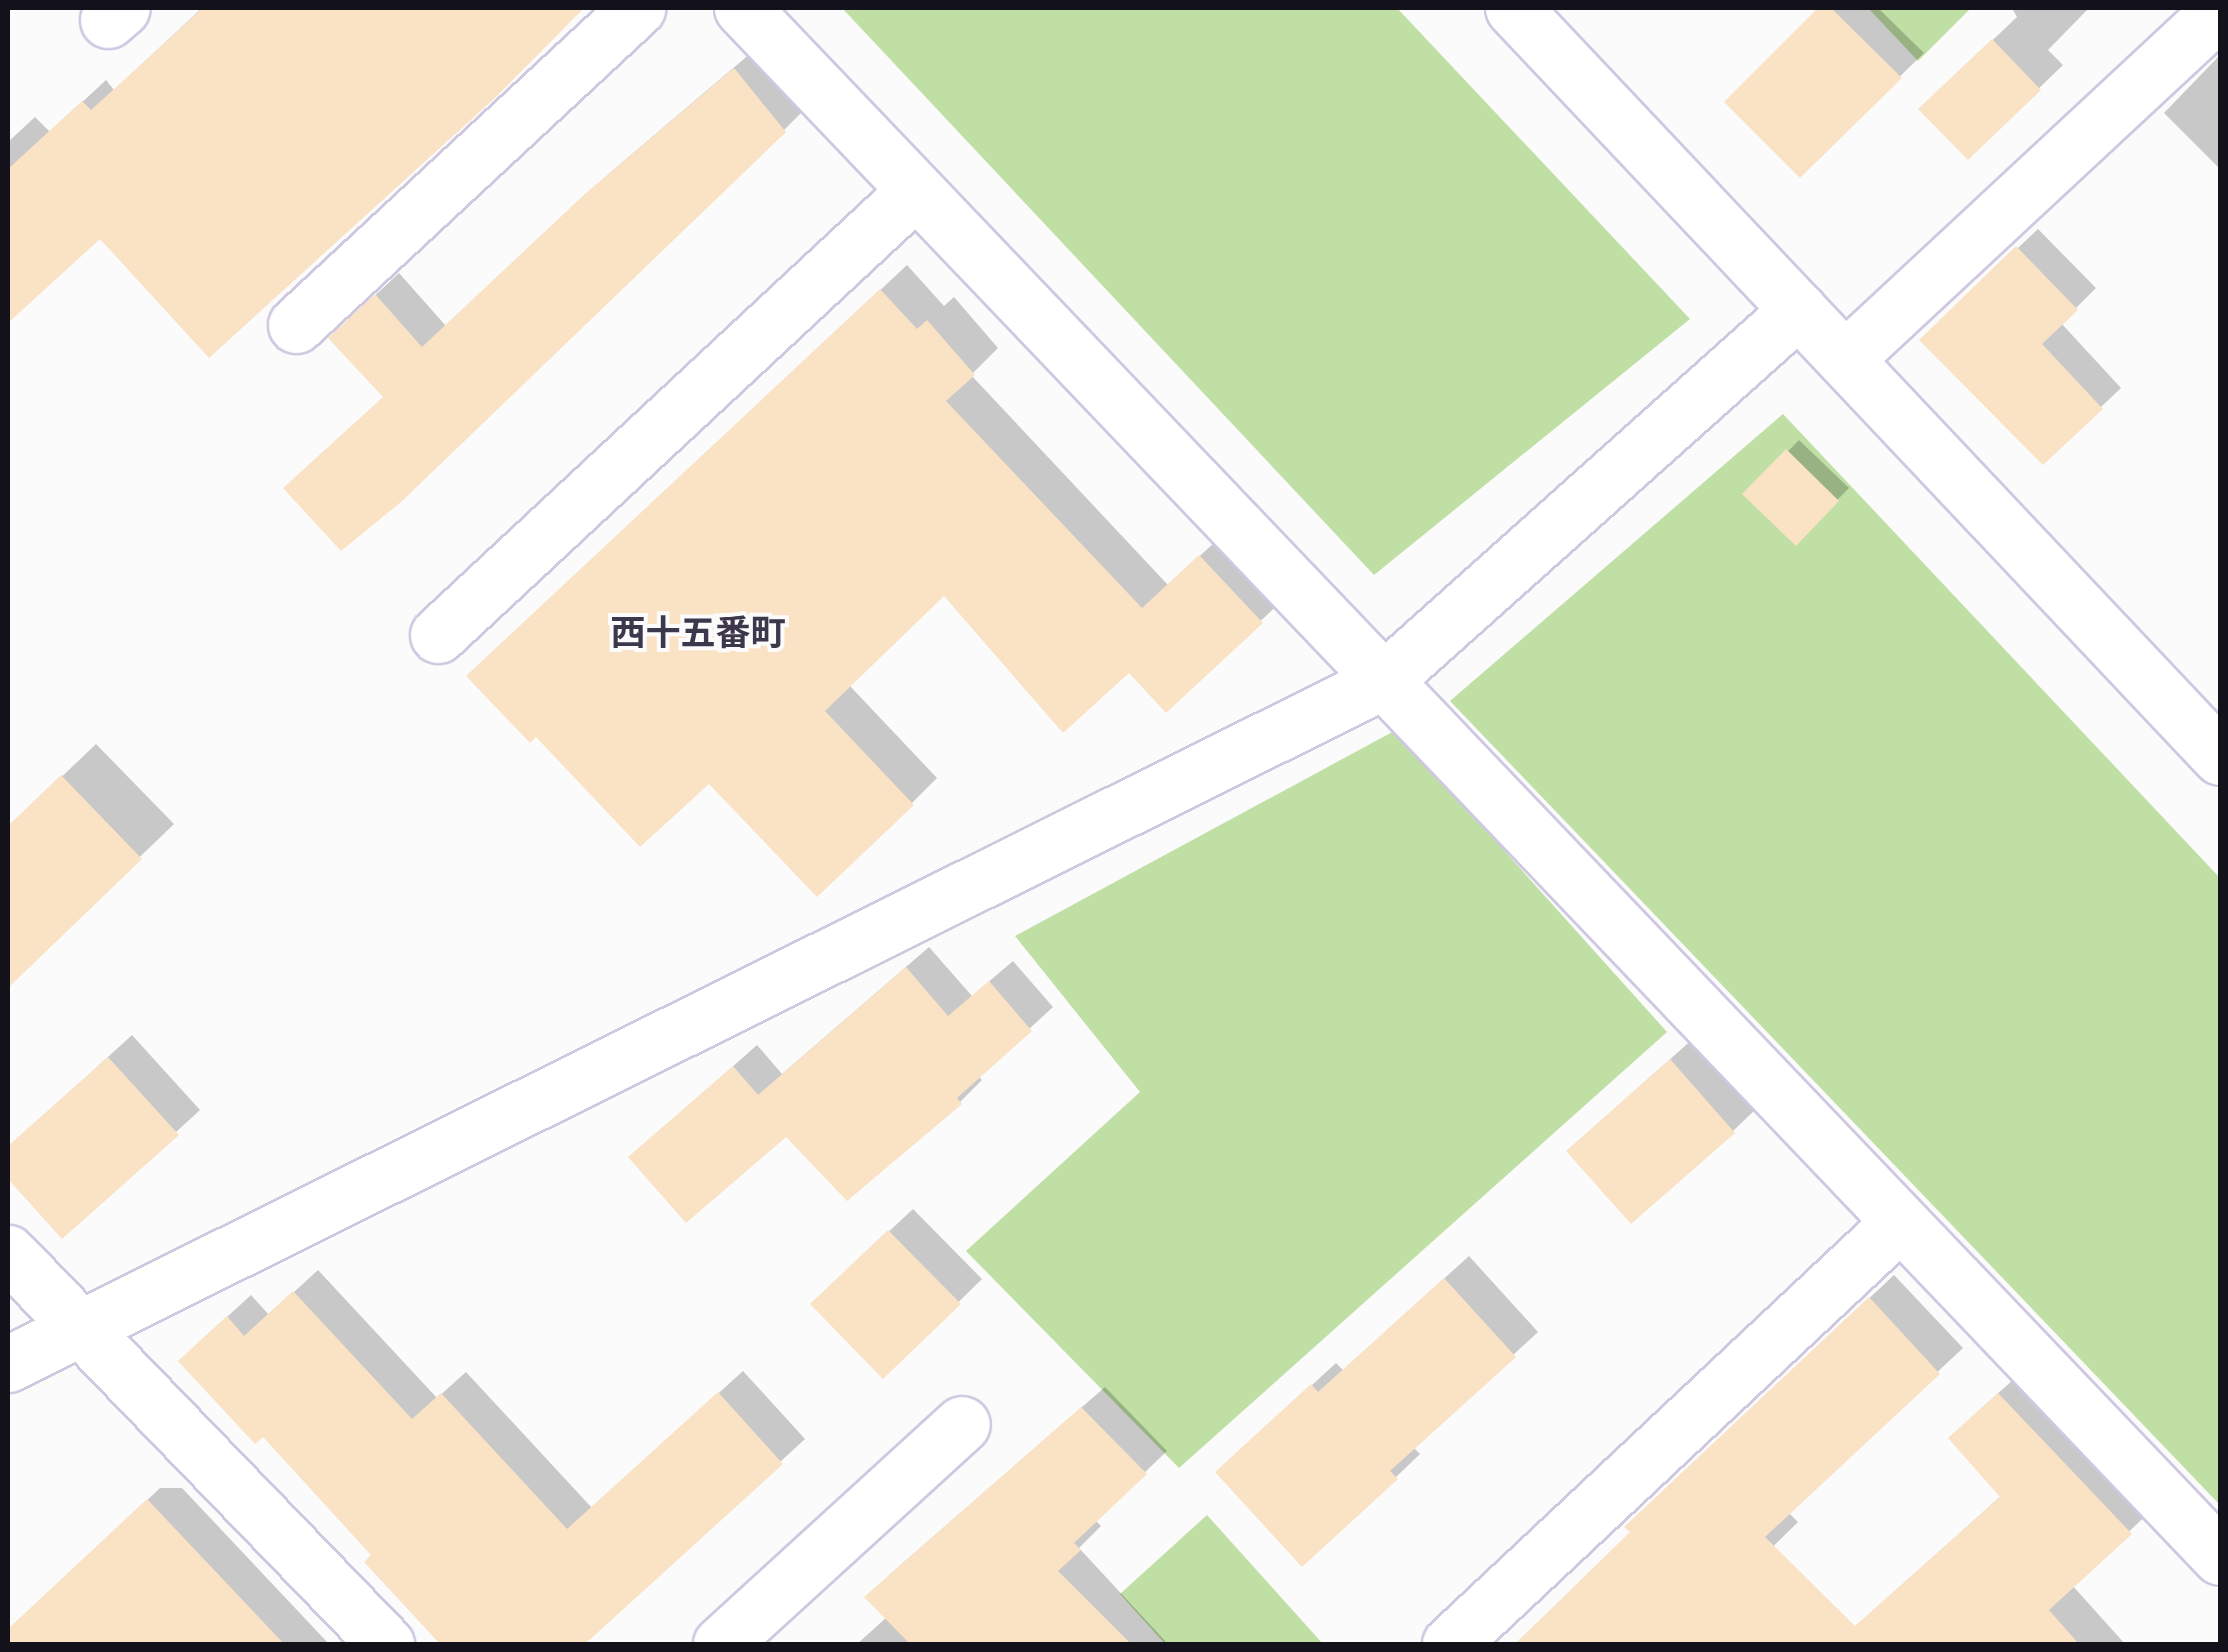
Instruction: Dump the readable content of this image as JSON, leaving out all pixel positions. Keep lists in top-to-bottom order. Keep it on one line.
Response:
{"districts":["西十五番町"]}
